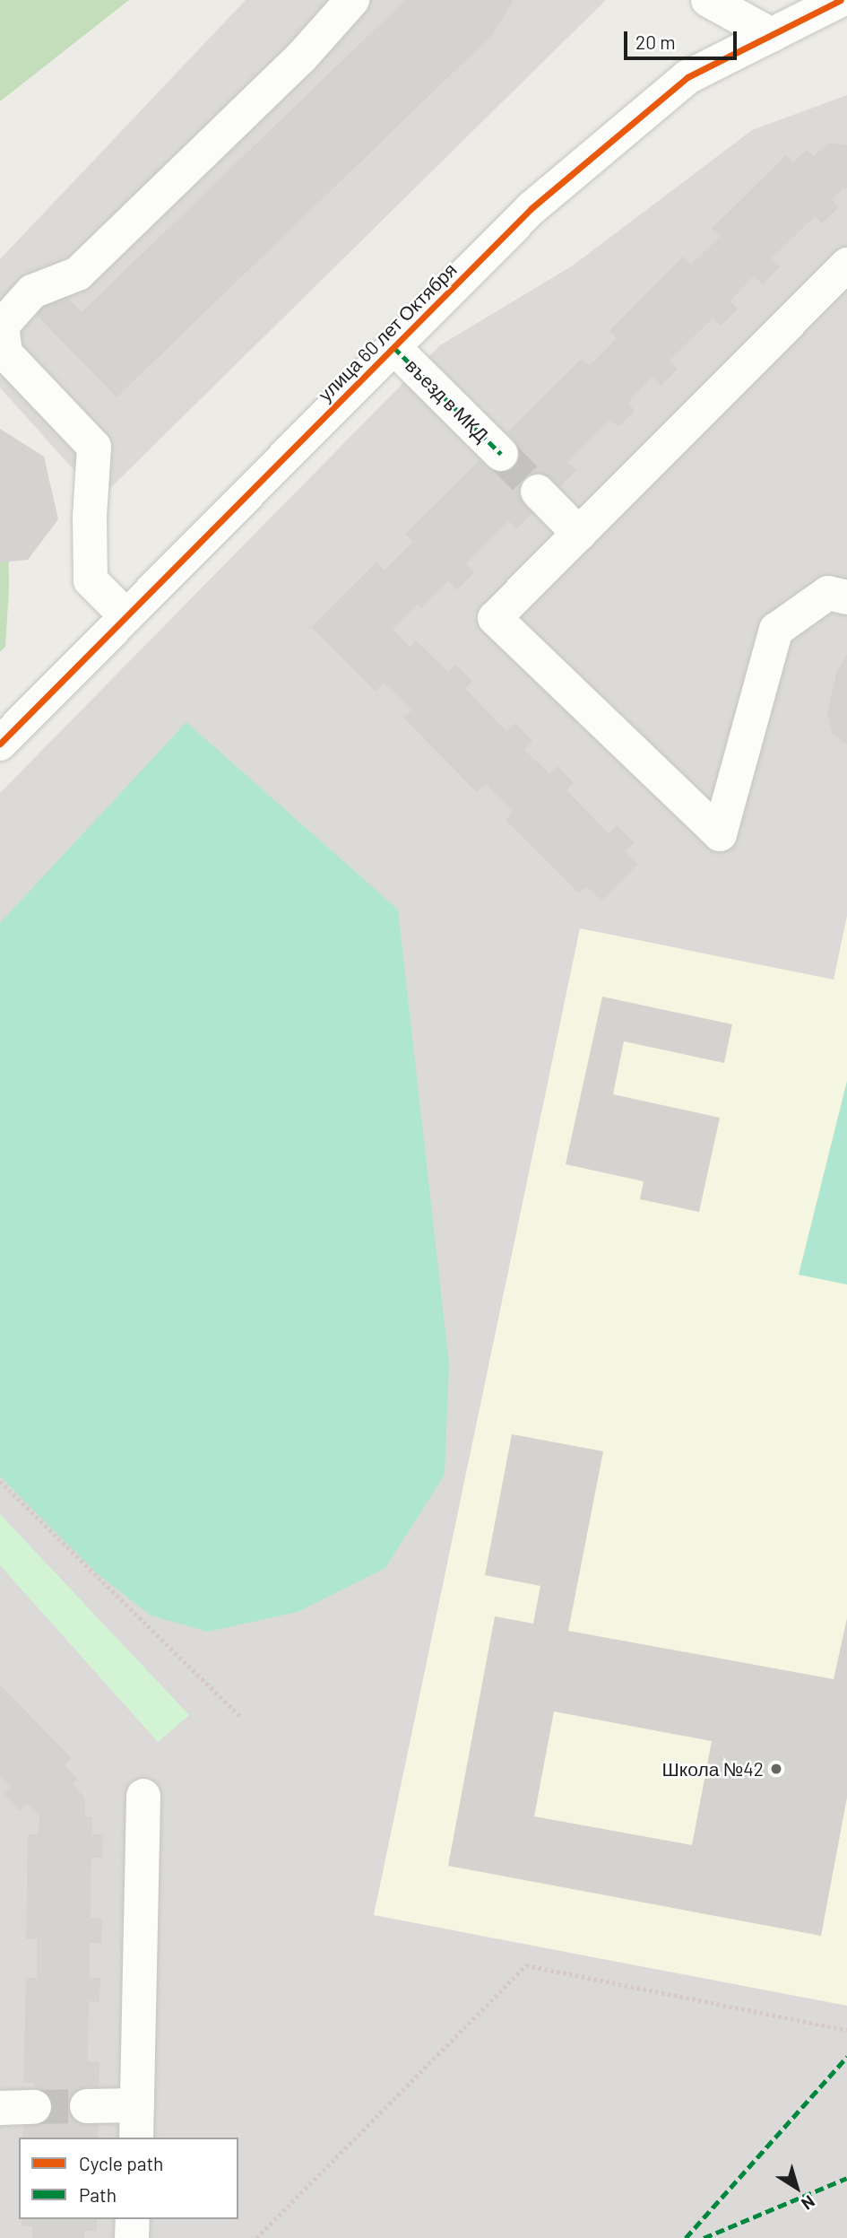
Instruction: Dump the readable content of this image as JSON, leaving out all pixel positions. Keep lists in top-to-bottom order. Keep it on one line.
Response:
{"streets":{"street":["улица 60 лет Октября","въезд в МКД"]},"crossings":[["улица 60 лет Октября","въезд в МКД"]],"places":["Школа №42"],"legend":["Cycle path","Path"],"scale_bar":"20 m","north":"bottom right"}
